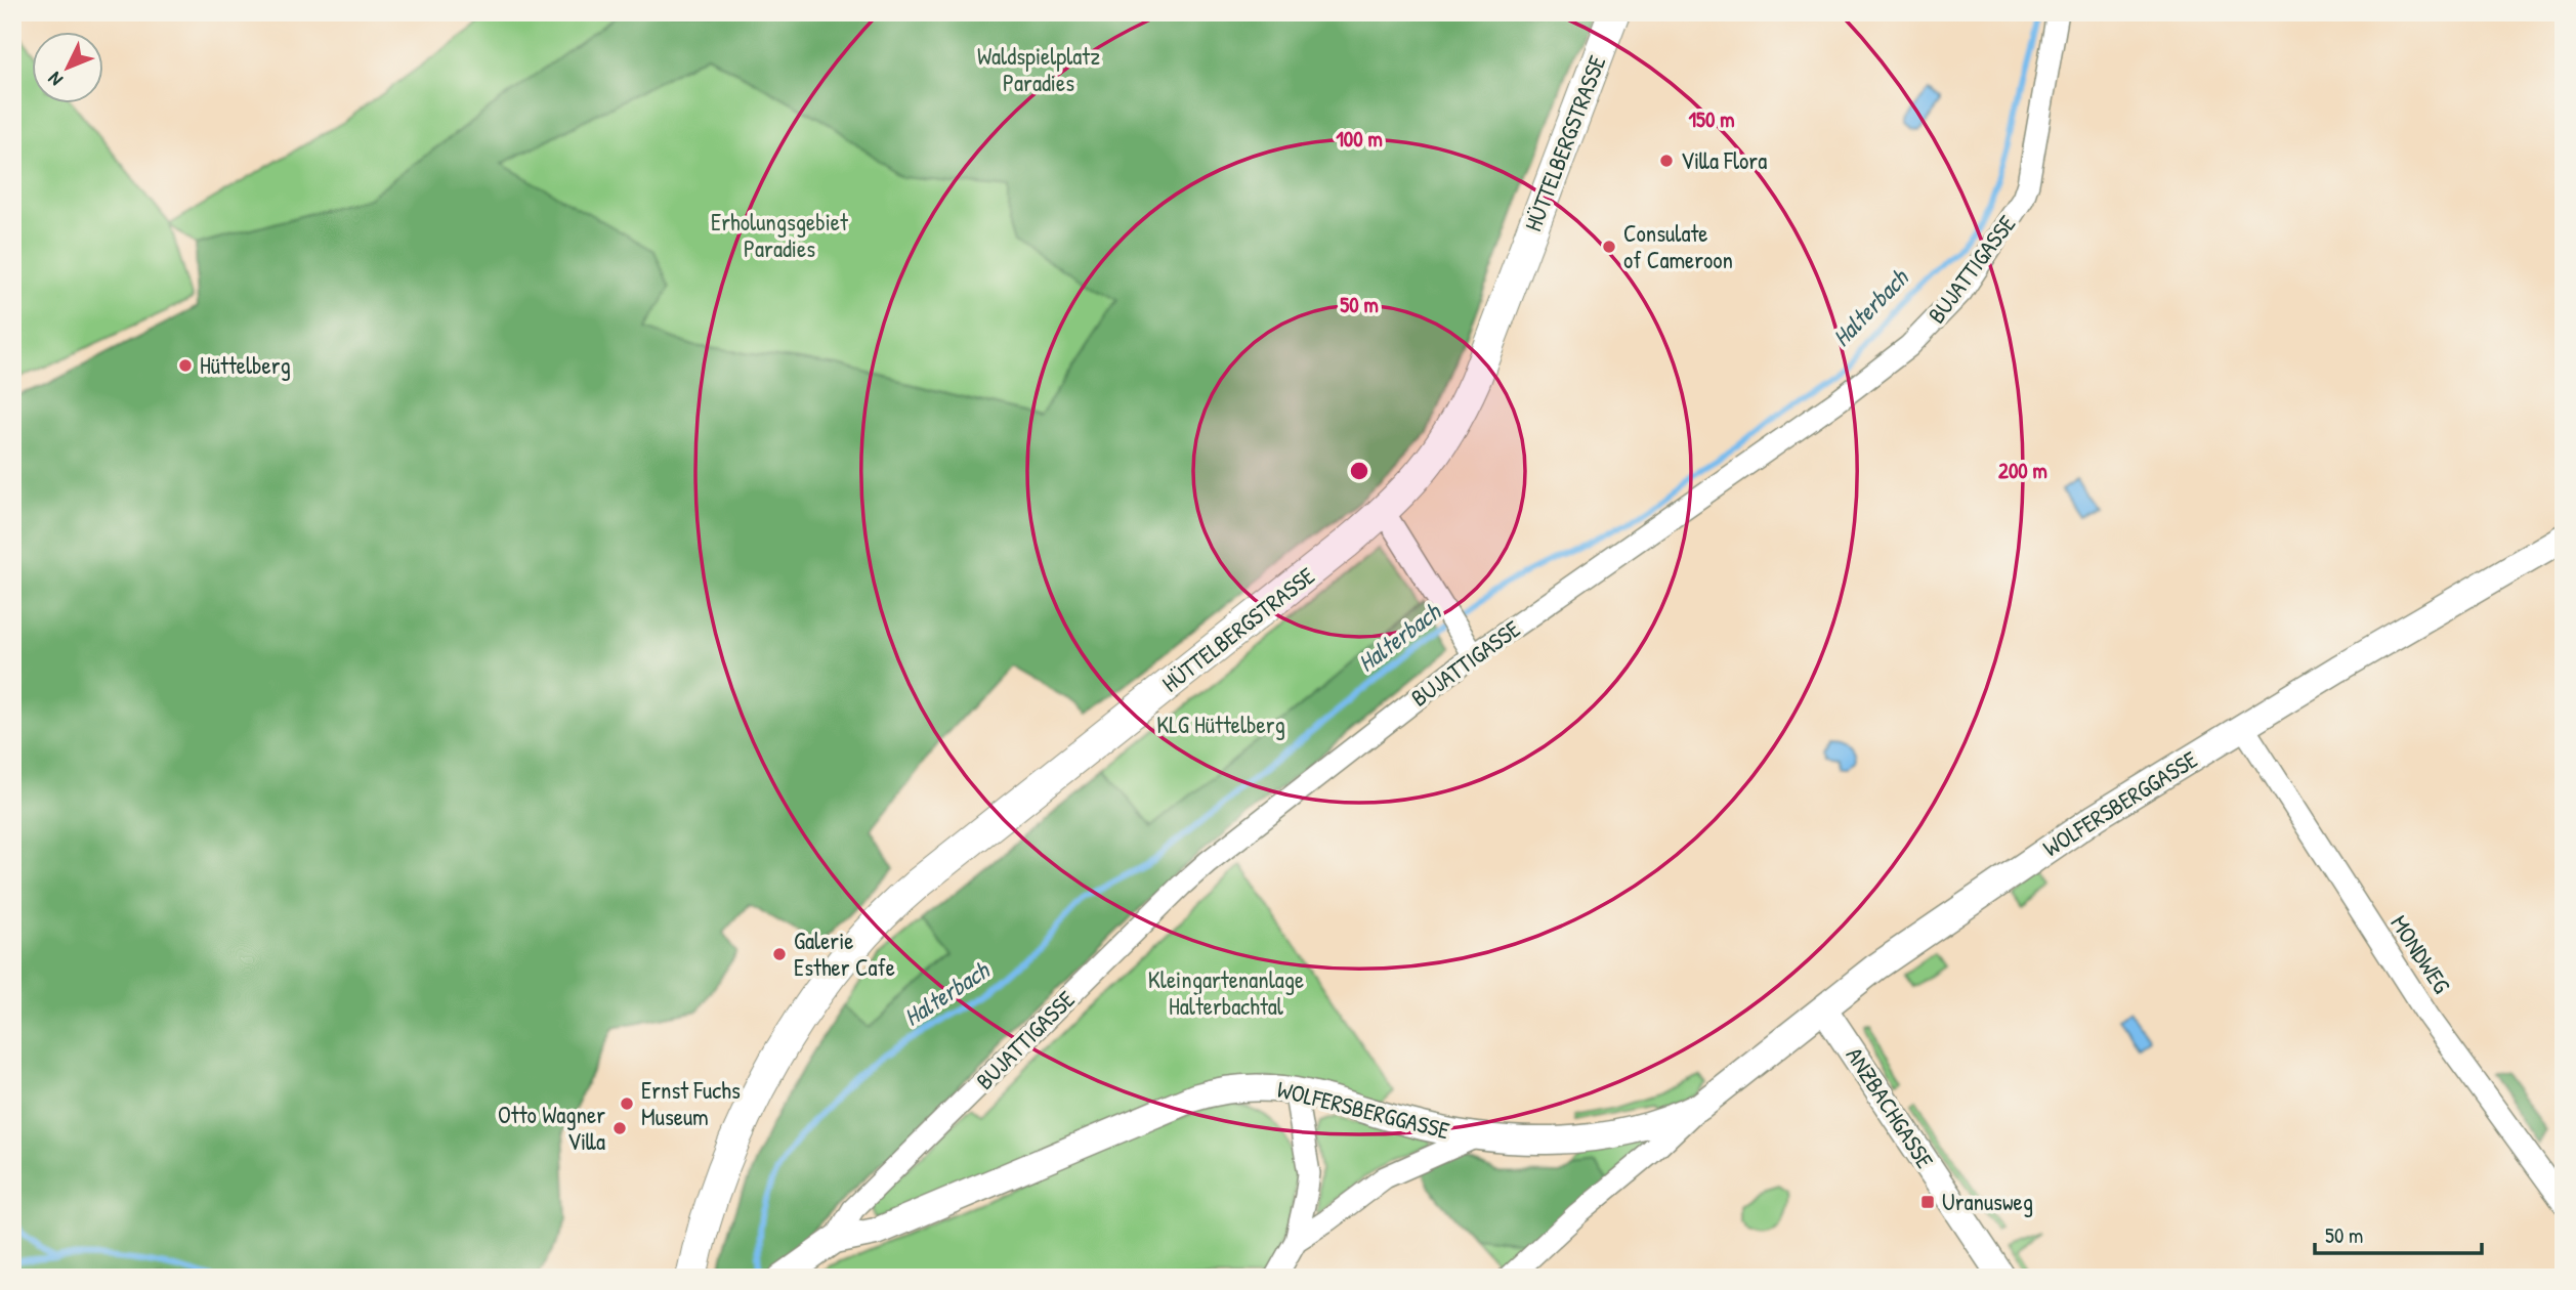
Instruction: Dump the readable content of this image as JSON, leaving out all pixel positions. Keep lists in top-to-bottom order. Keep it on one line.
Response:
{"streets":{"main road":["HÜTTELBERGSTRASSE"],"street":["BUJATTIGASSE","WOLFERSBERGGASSE","MONDWEG","ANZBACHGASSE"]},"crossings":[["BUJATTIGASSE","WOLFERSBERGGASSE"],["WOLFERSBERGGASSE","MONDWEG"],["WOLFERSBERGGASSE","ANZBACHGASSE"]],"water":["Halterbach"],"parks":["Waldspielplatz Paradies","Erholungsgebiet Paradies","KLG Hüttelberg","Kleingartenanlage Halterbachtal"],"places":{"other":["Villa Flora","Consulate of Cameroon","Hüttelberg","Galerie Esther Cafe","Ernst Fuchs Museum","Otto Wagner Villa"],"transit":["Uranusweg"]},"scale_bar":"50 m","north":"bottom left","rings":["150 m","100 m","50 m","200 m"]}
